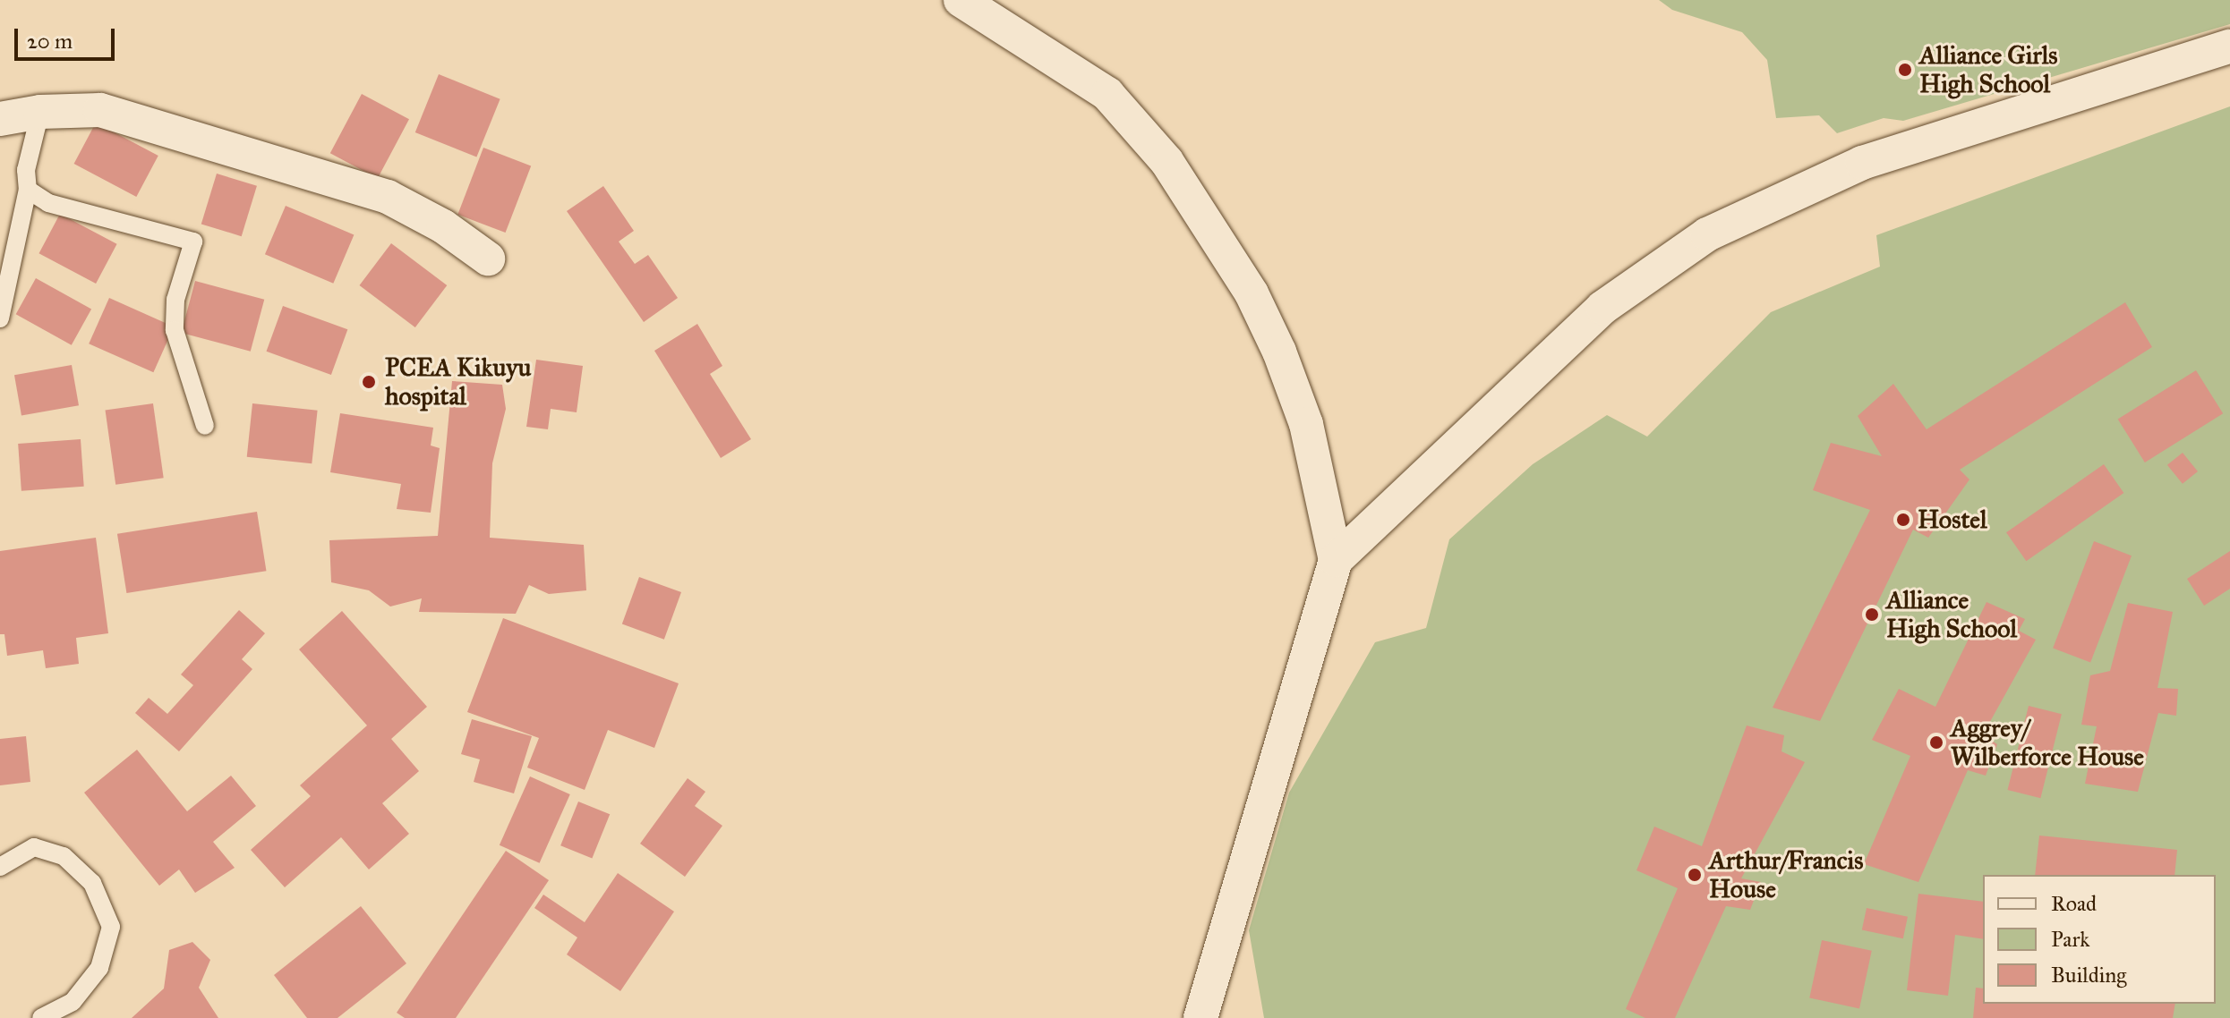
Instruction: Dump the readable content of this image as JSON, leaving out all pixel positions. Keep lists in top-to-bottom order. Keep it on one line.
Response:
{"places":["Alliance Girls High School","PCEA Kikuyu hospital","Hostel","Alliance High School","Aggrey/ Wilberforce House","Arthur/Francis House"],"legend":["Road","Park","Building"],"scale_bar":"20 m"}
